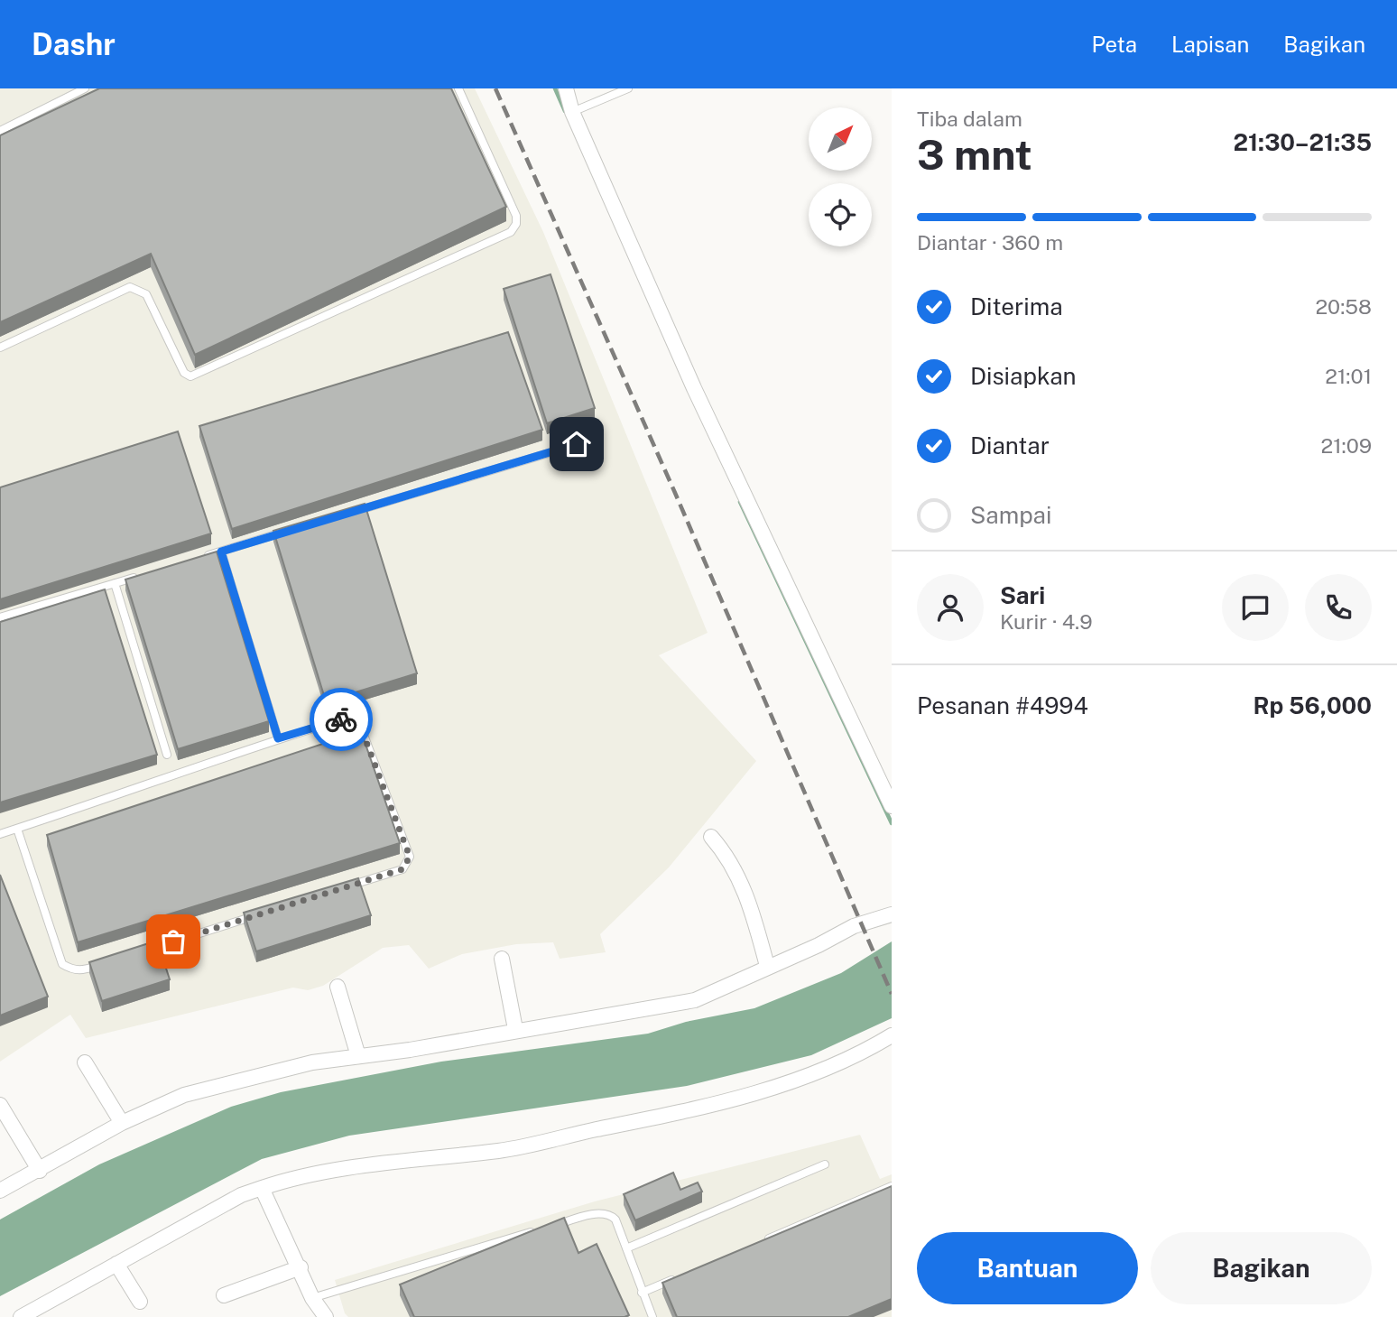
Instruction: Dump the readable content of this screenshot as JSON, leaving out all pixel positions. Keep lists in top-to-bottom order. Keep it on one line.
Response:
{"north":"top right","page":{"header":"Dashr","nav":["Peta","Lapisan","Bagikan"],"heading":["3 mnt","Tiba dalam","21:30–21:35"],"panel":["Sari","Kurir · 4.9","Pesanan #4994","Rp 56,000"],"bar":"Diantar · 360 m","list":[["Diterima","20:58"],["Disiapkan","21:01"],["Diantar","21:09"],"Sampai"],"buttons":["Bantuan","Bagikan"]}}
